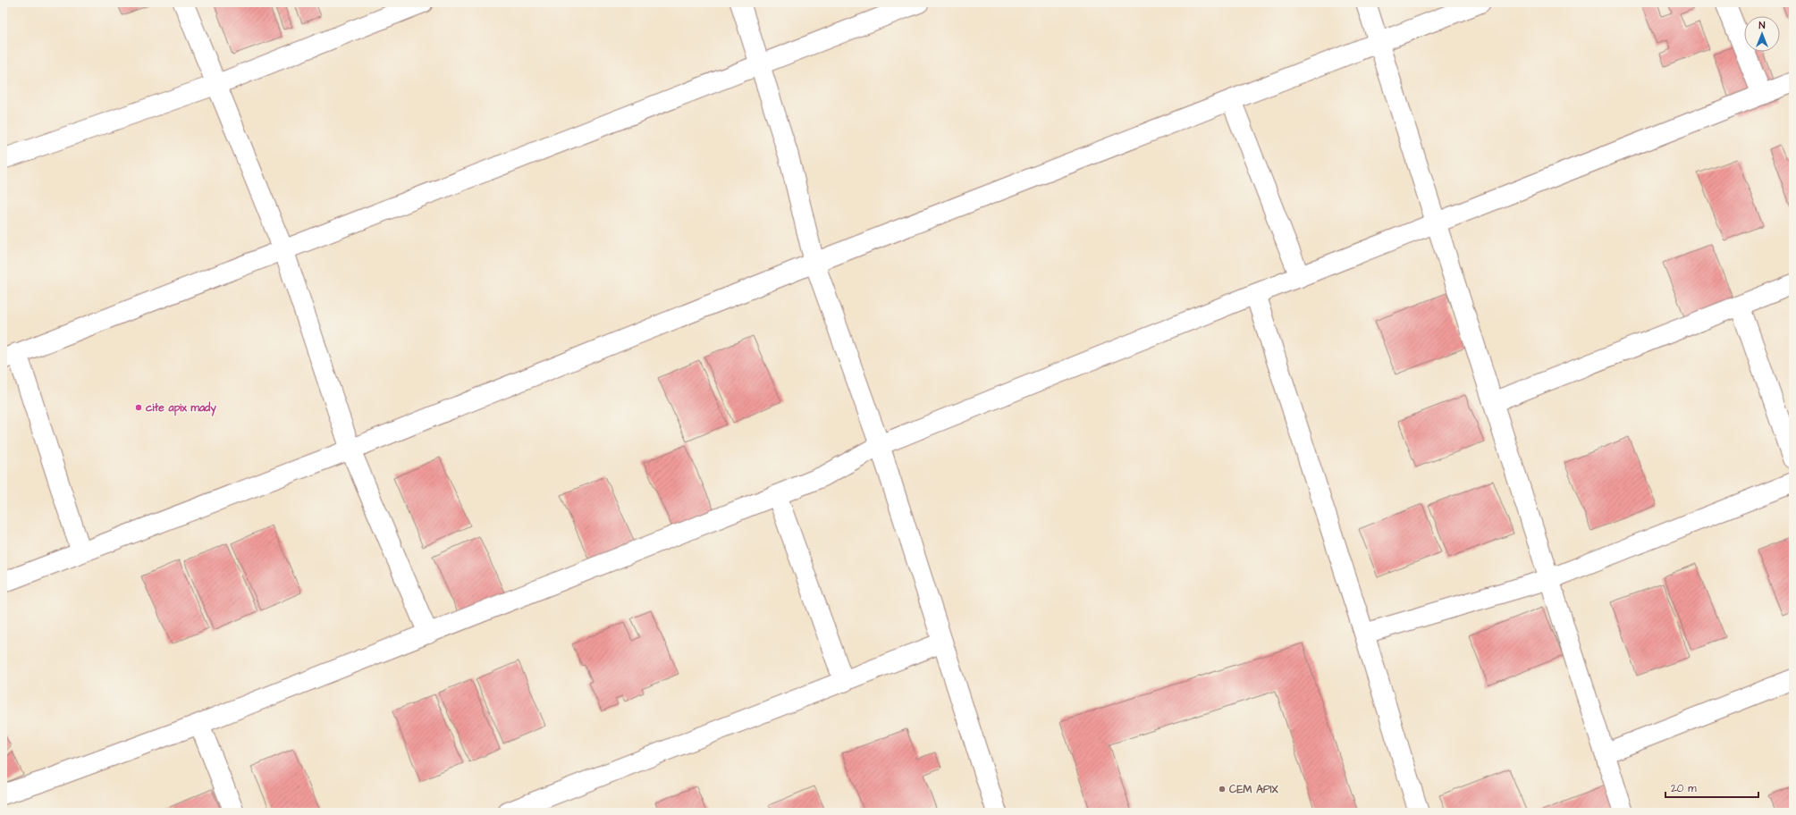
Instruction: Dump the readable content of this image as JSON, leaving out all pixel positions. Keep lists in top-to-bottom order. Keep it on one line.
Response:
{"places":["cite apix mady","CEM APIX"],"scale_bar":"20 m","north":"top"}
